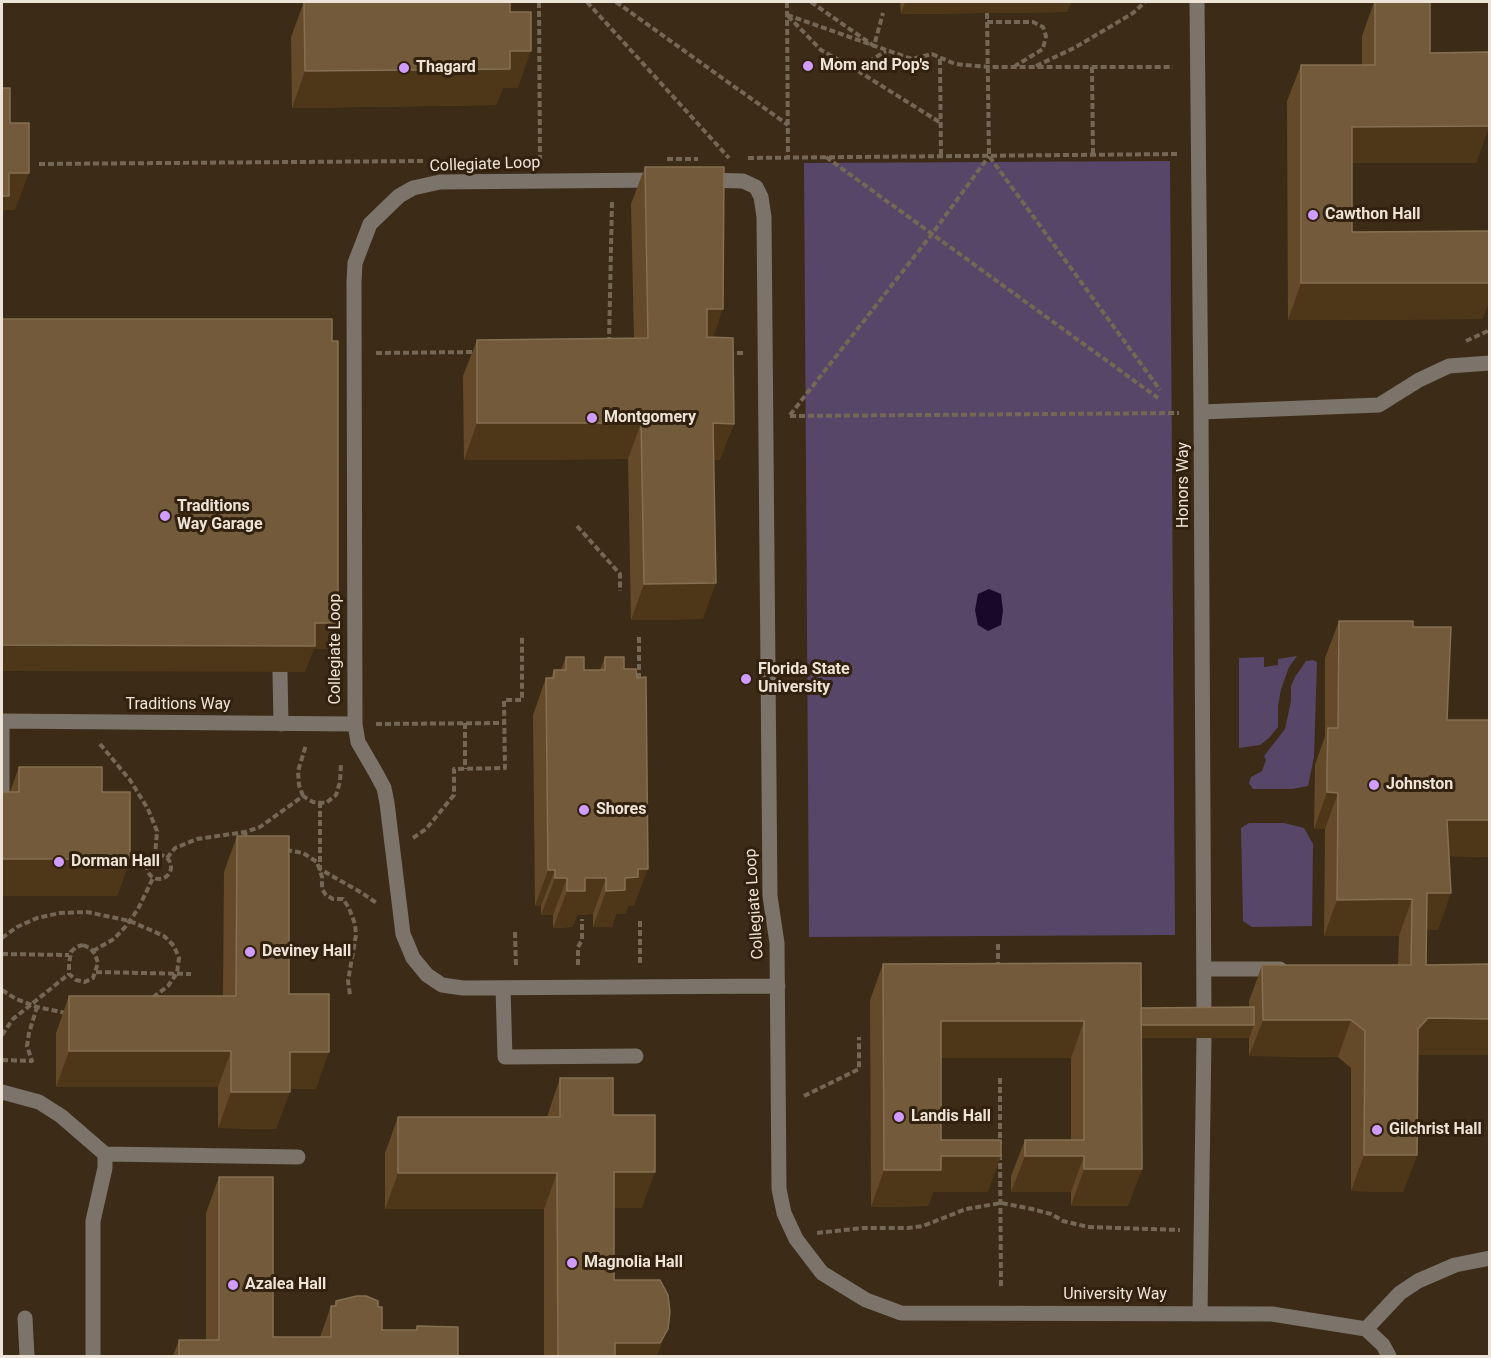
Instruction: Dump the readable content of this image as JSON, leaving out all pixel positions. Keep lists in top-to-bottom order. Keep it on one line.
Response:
{"streets":{"lane":["Collegiate Loop","Honors Way","Traditions Way","University Way"]},"crossings":[["Collegiate Loop","Traditions Way"],["Collegiate Loop","University Way"]],"places":["Mom and Pop's","Thagard","Cawthon Hall","Montgomery","Traditions Way Garage","Florida State University","Johnston","Shores","Dorman Hall","Deviney Hall","Landis Hall","Gilchrist Hall","Magnolia Hall","Azalea Hall"]}
